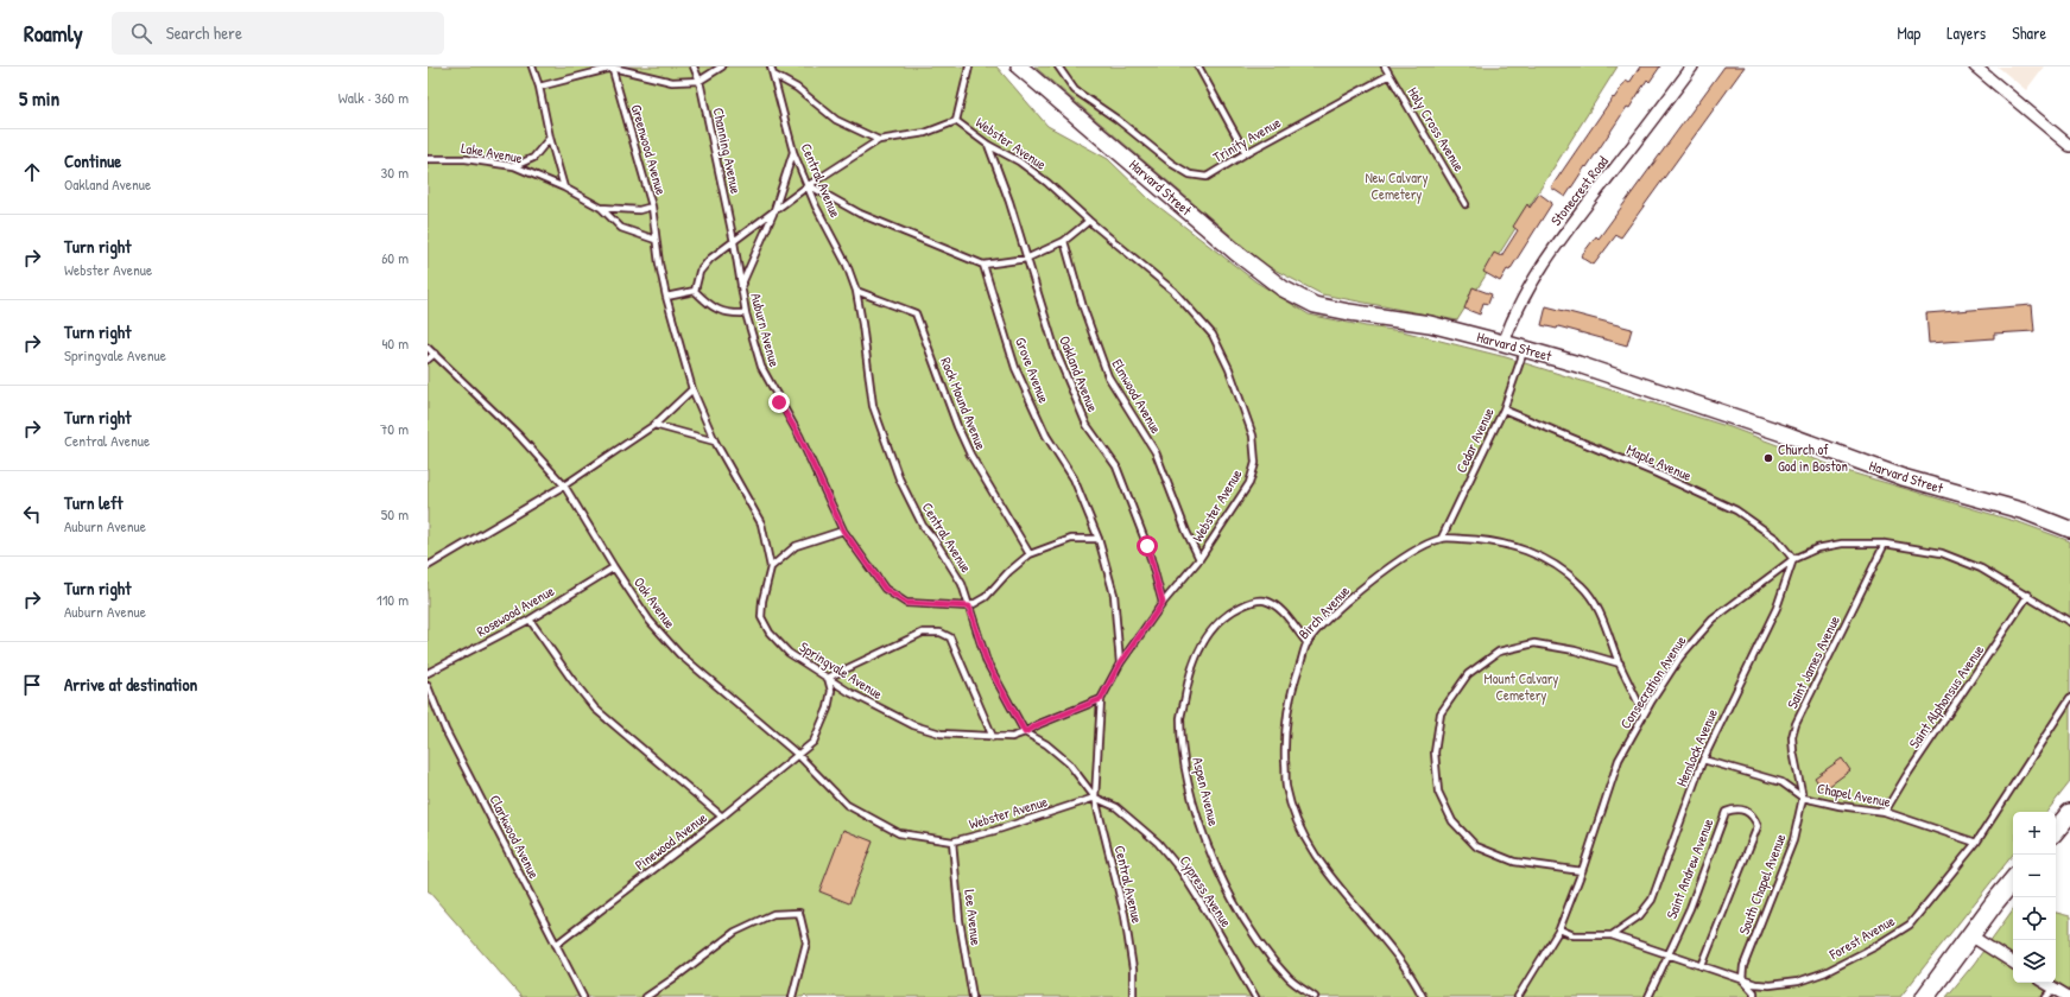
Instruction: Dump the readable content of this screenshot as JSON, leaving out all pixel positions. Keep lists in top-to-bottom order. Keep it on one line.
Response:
{"streets":{"main road":["Harvard Street"],"street":["Stonecrest Road"],"lane":["Holy Cross Avenue","Trinity Avenue","Webster Avenue","Greenwood Avenue","Channing Avenue","Lake Avenue","Central Avenue","Auburn Avenue","Grove Avenue","Oakland Avenue","Elmwood Avenue","Rock Mound Avenue","Cedar Avenue","Maple Avenue","Oak Avenue","Rosewood Avenue","Birch Avenue","Saint James Avenue","Springvale Avenue","Consecration Avenue","Saint Alphonsus Avenue","Hemlock Avenue","Aspen Avenue","Chapel Avenue","Clarkwood Avenue","Pinewood Avenue","Saint Andrew Avenue","South Chapel Avenue","Cypress Avenue","Lee Avenue","Forest Avenue"]},"crossings":[["Holy Cross Avenue","Trinity Avenue"],["Webster Avenue","Central Avenue"],["Webster Avenue","Grove Avenue"],["Webster Avenue","Oakland Avenue"],["Webster Avenue","Elmwood Avenue"],["Webster Avenue","Oak Avenue"],["Webster Avenue","Springvale Avenue"],["Webster Avenue","Cypress Avenue"],["Webster Avenue","Lee Avenue"],["Greenwood Avenue","Lake Avenue"],["Channing Avenue","Auburn Avenue"],["Central Avenue","Auburn Avenue"],["Central Avenue","Rock Mound Avenue"],["Central Avenue","Springvale Avenue"],["Central Avenue","Cypress Avenue"],["Harvard Street","Stonecrest Road"],["Harvard Street","Cedar Avenue"],["Cedar Avenue","Maple Avenue"],["Cedar Avenue","Birch Avenue"],["Maple Avenue","Consecration Avenue"],["Maple Avenue","Hemlock Avenue"],["Oak Avenue","Rosewood Avenue"],["Oak Avenue","Pinewood Avenue"],["Birch Avenue","Consecration Avenue"],["Birch Avenue","Aspen Avenue"],["Saint James Avenue","Consecration Avenue"],["Saint James Avenue","Chapel Avenue"],["Saint James Avenue","South Chapel Avenue"],["Springvale Avenue","Pinewood Avenue"],["Consecration Avenue","Saint Alphonsus Avenue"],["Consecration Avenue","Hemlock Avenue"],["Consecration Avenue","Forest Avenue"],["Saint Alphonsus Avenue","Chapel Avenue"],["Hemlock Avenue","Chapel Avenue"],["Hemlock Avenue","Forest Avenue"],["Chapel Avenue","South Chapel Avenue"],["Chapel Avenue","Forest Avenue"],["Clarkwood Avenue","Pinewood Avenue"],["Saint Andrew Avenue","Forest Avenue"],["South Chapel Avenue","Forest Avenue"]],"parks":["New Calvary Cemetery","Mount Calvary Cemetery"],"places":["Church of God in Boston"],"page":{"header":"Roamly","search":"Search here","nav":["Map","Layers","Share"],"heading":["5 min","Walk · 360 m"],"list":[["Continue","Oakland Avenue","30 m"],["Turn right","Webster Avenue","60 m"],["Turn right","Springvale Avenue","40 m"],["Turn right","Central Avenue","70 m"],["Turn left","Auburn Avenue","50 m"],["Turn right","Auburn Avenue","110 m"],"Arrive at destination"],"map_buttons":["+","−"]}}
